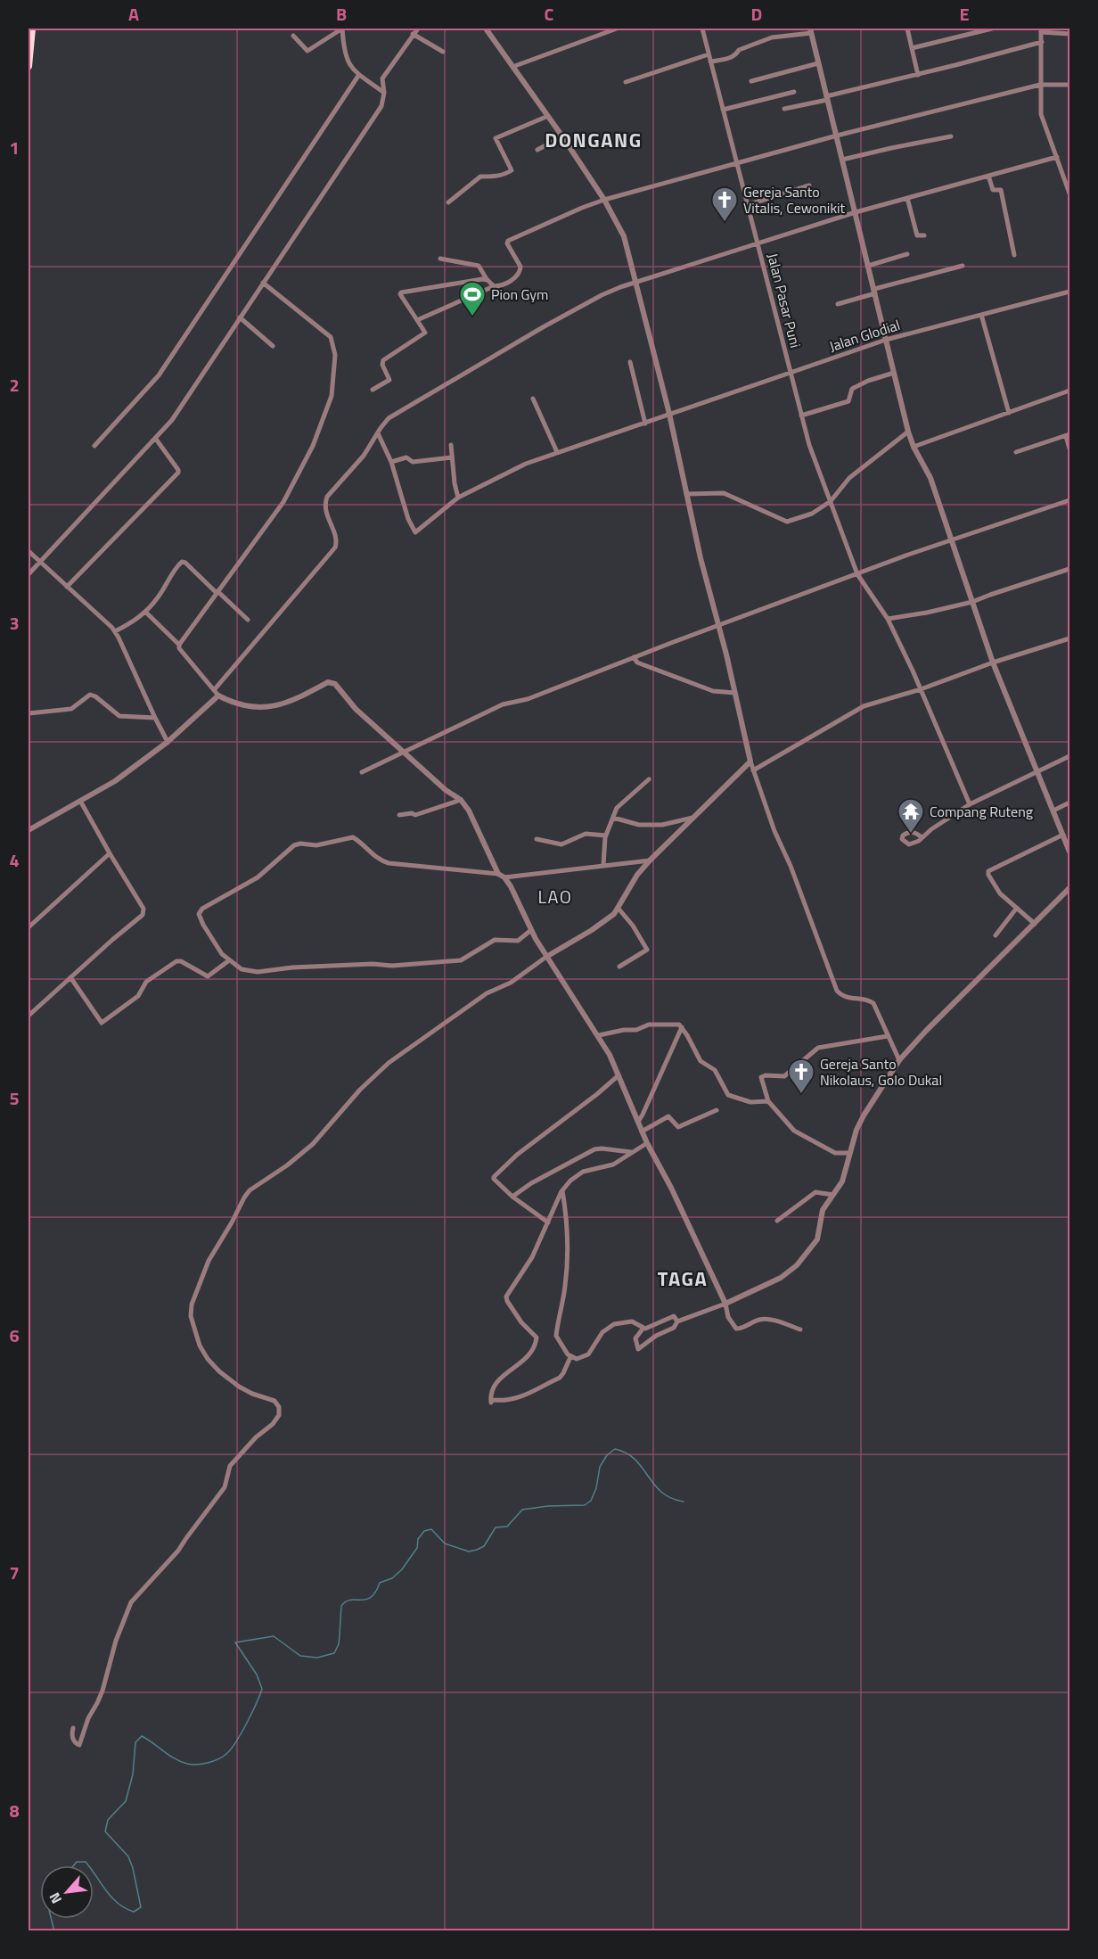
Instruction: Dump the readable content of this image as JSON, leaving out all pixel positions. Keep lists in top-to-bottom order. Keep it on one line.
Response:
{"streets":{"street":["Jalan Pasar Puni","Jalan Glodial"]},"crossings":[["Jalan Pasar Puni","Jalan Glodial"]],"districts":["DONGANG","LAO","TAGA"],"places":{"church":["Gereja Santo Vitalis, Cewonikit","Gereja Santo Nikolaus, Golo Dukal"],"sports":["Pion Gym"],"temple":["Compang Ruteng"]},"north":"bottom left","grid":{"columns":["A","B","C","D","E"],"rows":["1","2","3","4","5","6","7","8"]}}
